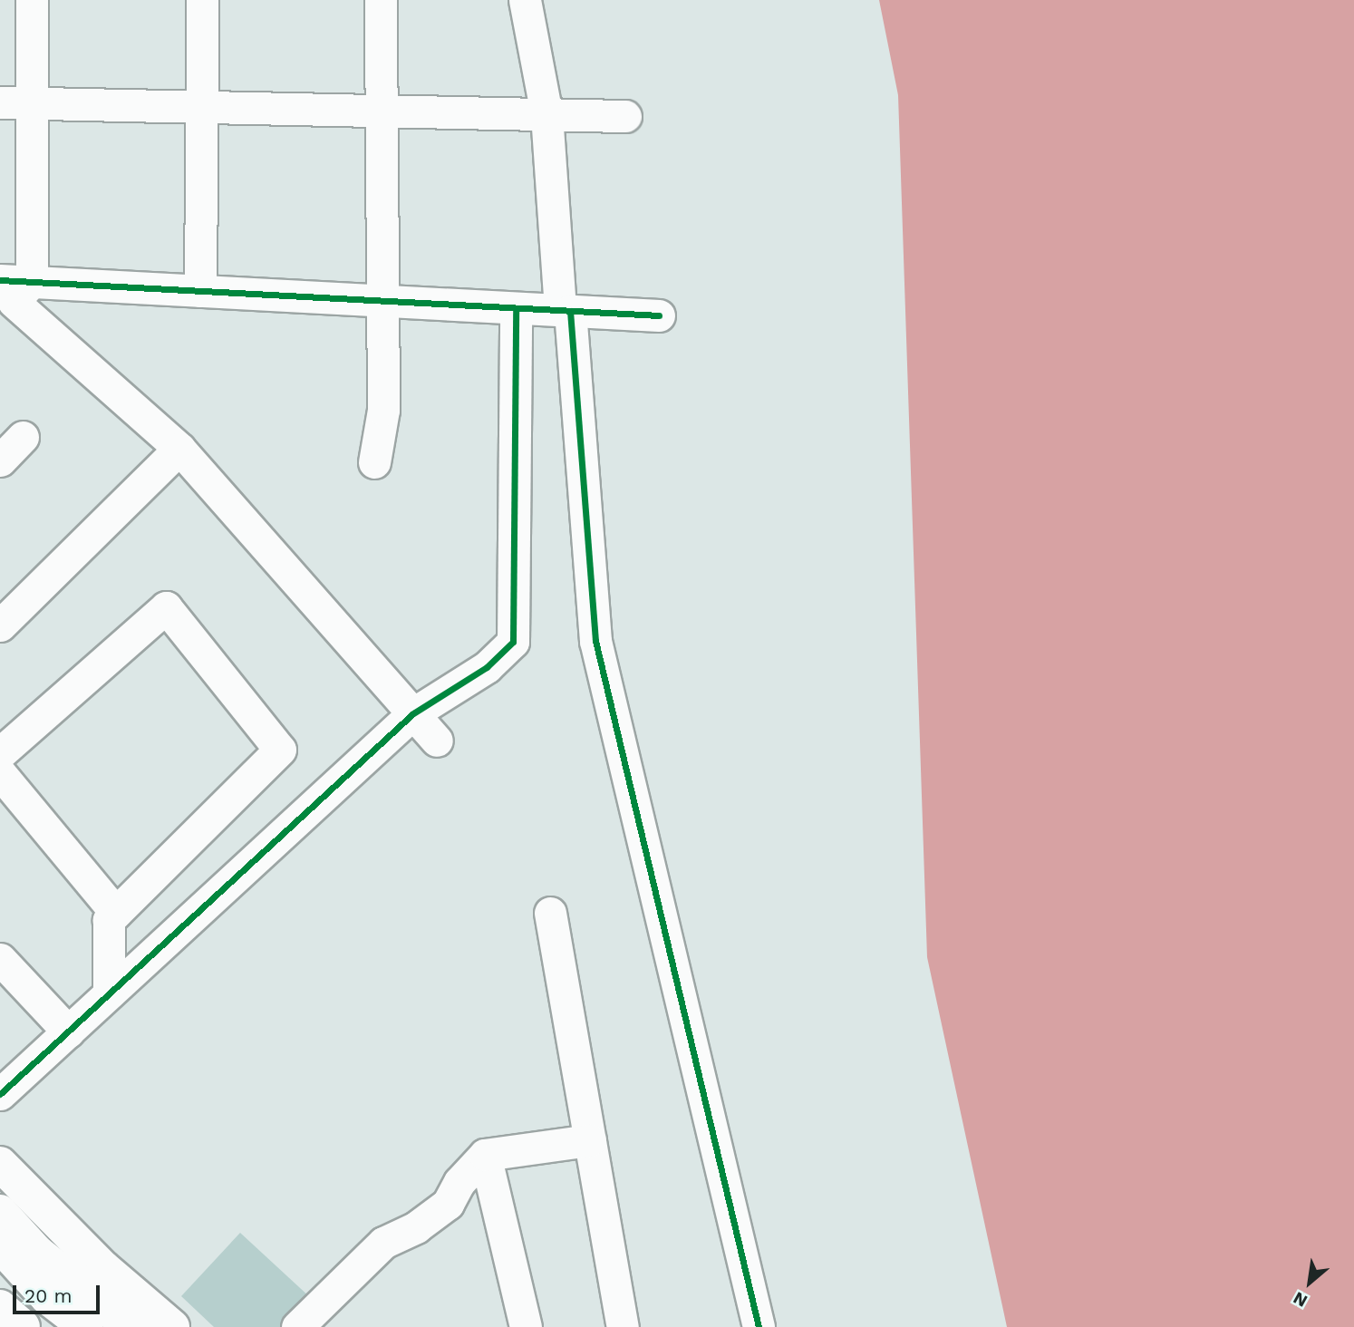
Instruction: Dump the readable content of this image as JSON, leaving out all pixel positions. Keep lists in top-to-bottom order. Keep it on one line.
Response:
{"scale_bar":"20 m","north":"bottom left"}
